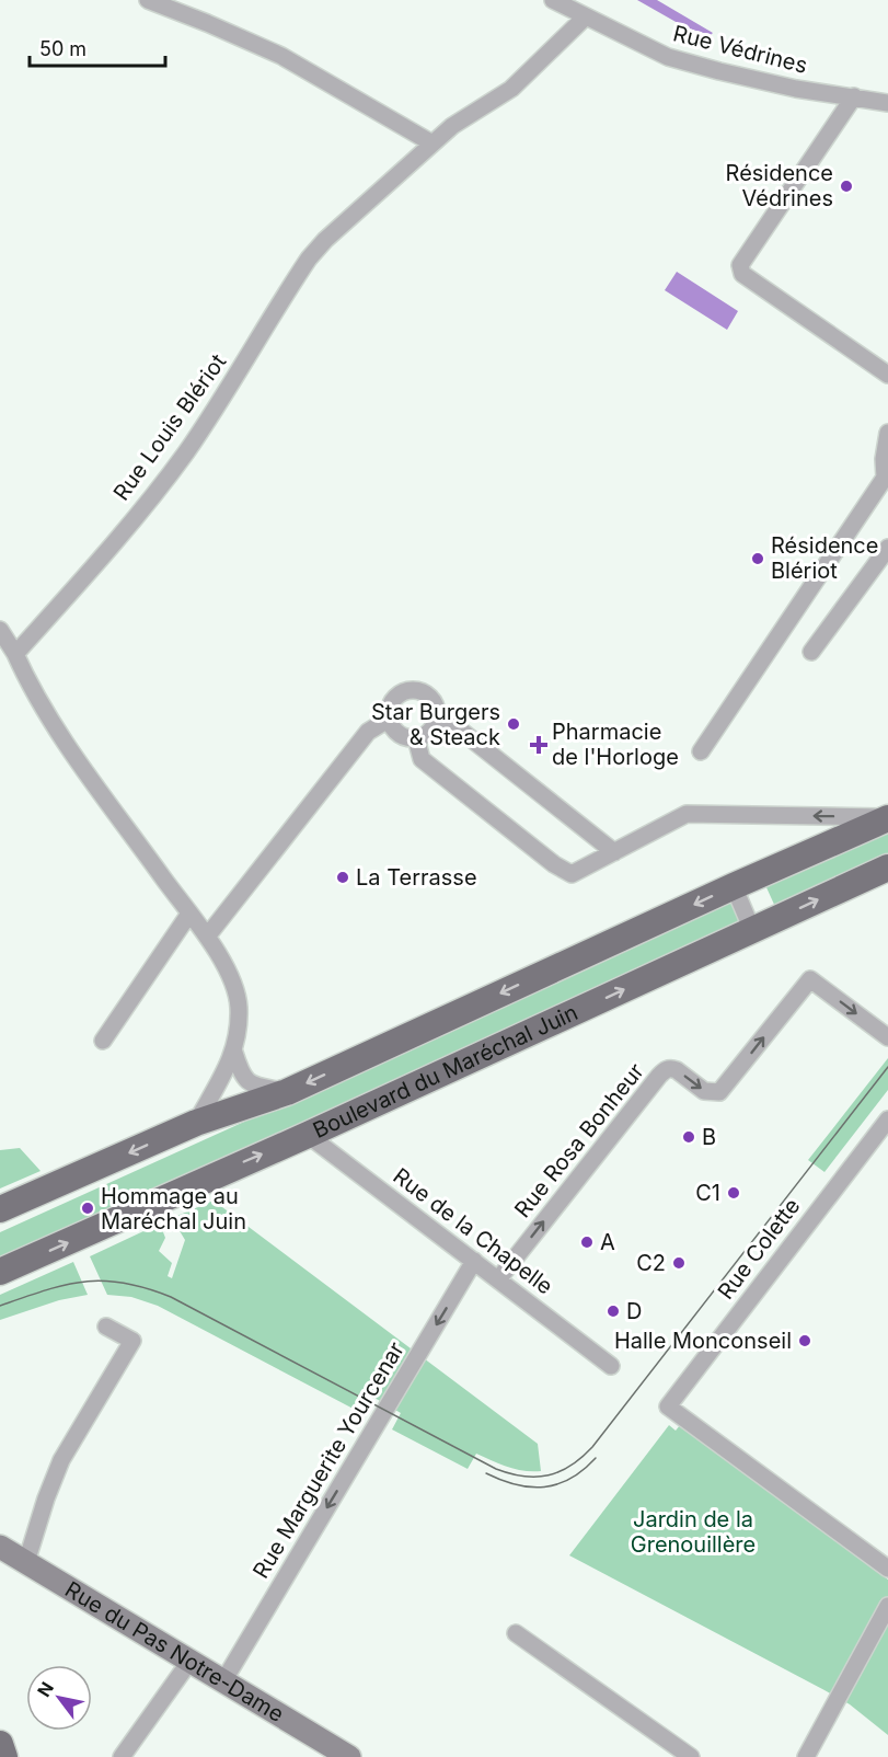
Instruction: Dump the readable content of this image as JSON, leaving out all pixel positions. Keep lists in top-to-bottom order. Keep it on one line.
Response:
{"streets":{"main road":["Boulevard du Maréchal Juin"],"street":["Rue Védrines","Rue Louis Blériot","Rue Rosa Bonheur","Rue de la Chapelle","Rue Colette","Rue Marguerite Yourcenar","Rue du Pas Notre-Dame"]},"crossings":[["Rue Védrines","Rue Louis Blériot"],["Boulevard du Maréchal Juin","Rue de la Chapelle"],["Rue Rosa Bonheur","Rue de la Chapelle"],["Rue de la Chapelle","Rue Marguerite Yourcenar"],["Rue Marguerite Yourcenar","Rue du Pas Notre-Dame"]],"one_way":["Rue Rosa Bonheur","Rue Marguerite Yourcenar"],"parks":["Jardin de la Grenouillère"],"places":{"other":["Résidence Védrines","Résidence Blériot","Star Burgers & Steack","La Terrasse","B","C1","Hommage au Maréchal Juin","A","C2","D","Halle Monconseil"],"health":["Pharmacie de l'Horloge"]},"scale_bar":"50 m","north":"top left"}
